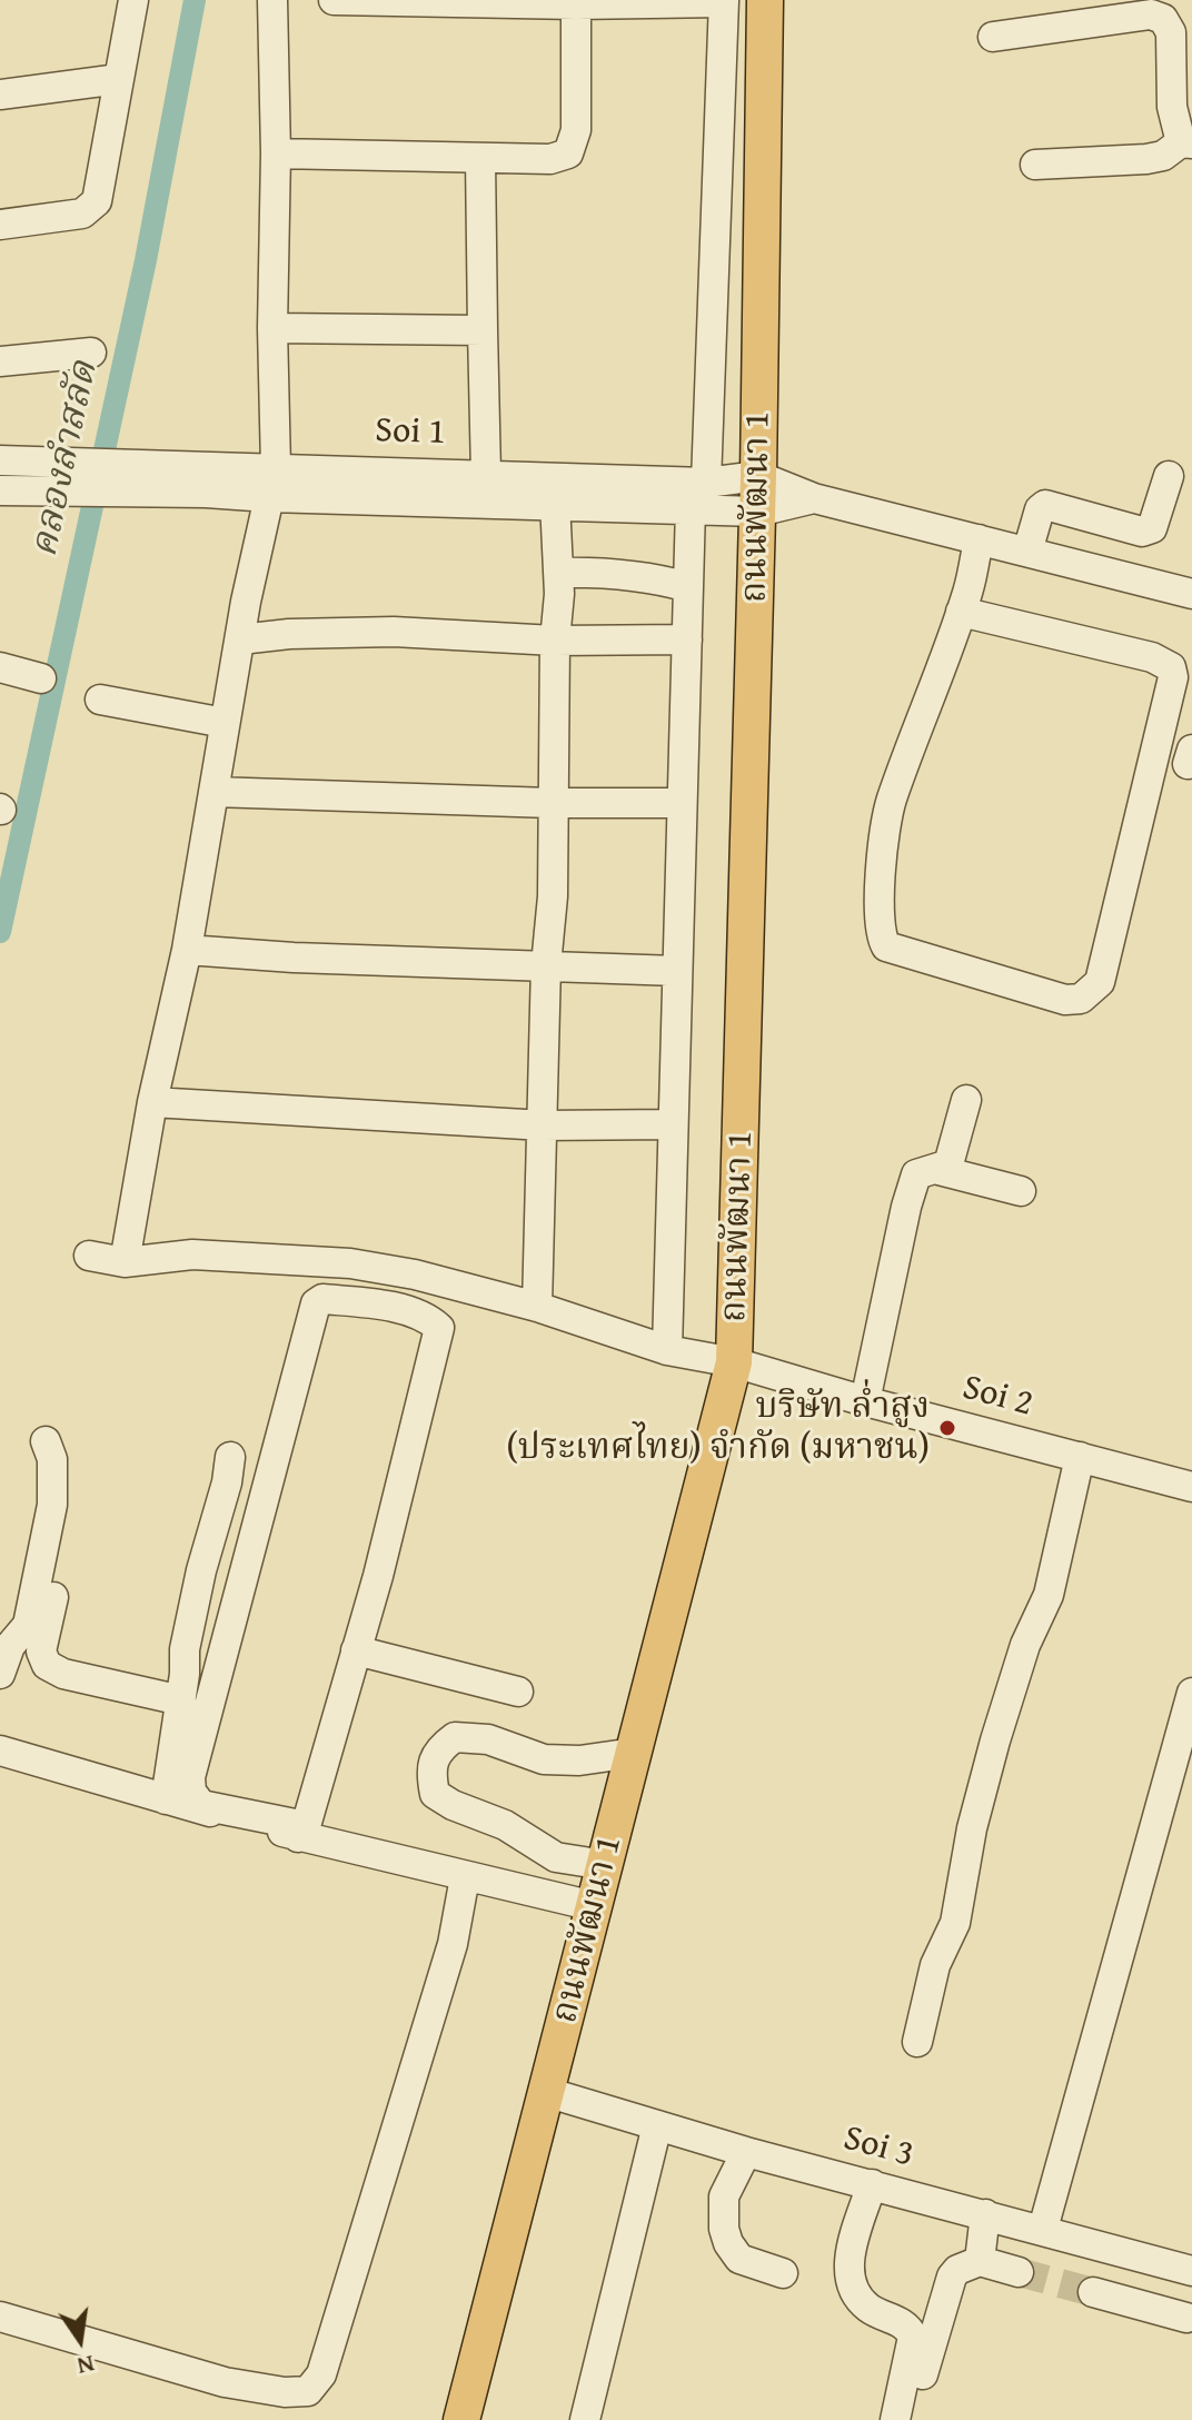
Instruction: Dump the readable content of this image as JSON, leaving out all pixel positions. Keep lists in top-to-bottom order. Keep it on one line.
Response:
{"streets":{"main road":["ถนนพัฒนา 1"],"street":["Soi 1","Soi 2","Soi 3"]},"crossings":[["Soi 1","ถนนพัฒนา 1"],["ถนนพัฒนา 1","Soi 2"],["ถนนพัฒนา 1","Soi 3"]],"water":["คลองลำสลัด"],"places":["บริษัท ล่ำสูง (ประเทศไทย) จำกัด (มหาชน)"],"north":"bottom"}
